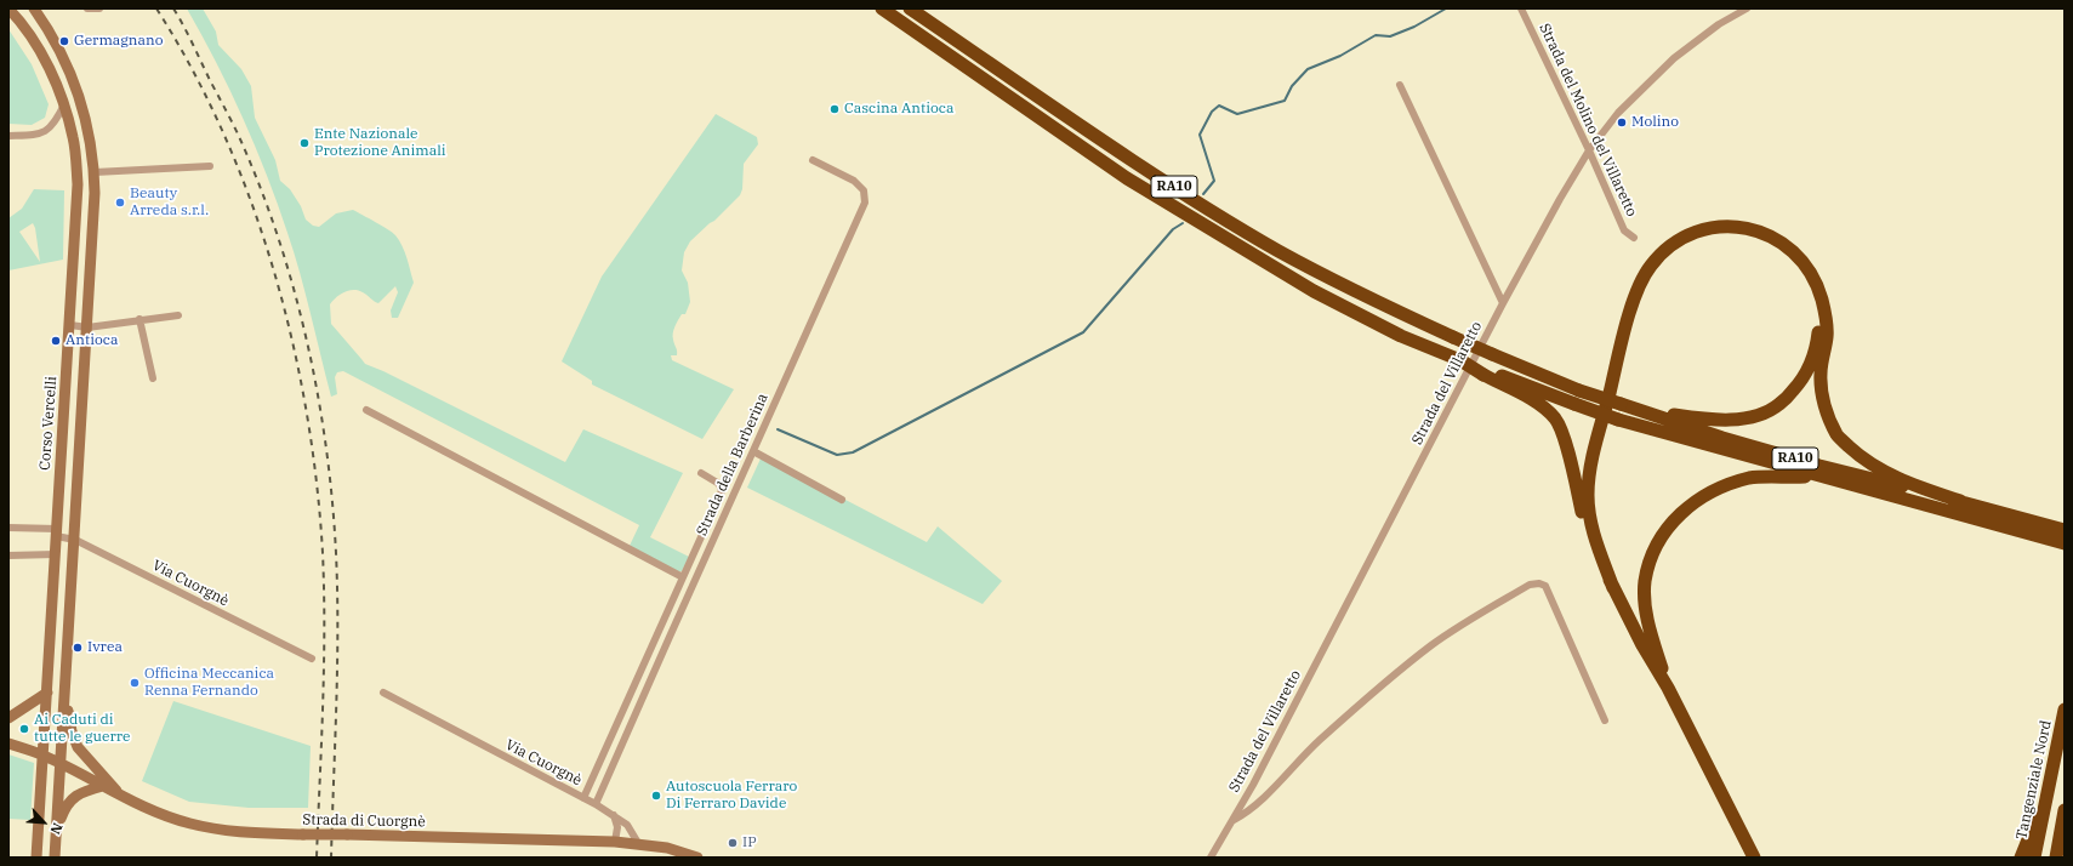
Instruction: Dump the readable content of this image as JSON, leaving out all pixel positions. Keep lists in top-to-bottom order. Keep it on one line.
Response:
{"streets":{"highway":["RA10","Tangenziale Nord"],"main road":["Corso Vercelli","Strada di Cuorgnè"],"street":["Strada del Molino del Villaretto","Strada del Villaretto","Strada della Barberina","Via Cuorgnè"]},"crossings":[["Strada del Molino del Villaretto","Strada del Villaretto"],["Corso Vercelli","Via Cuorgnè"],["Corso Vercelli","Strada di Cuorgnè"],["Strada della Barberina","Via Cuorgnè"],["Via Cuorgnè","Strada di Cuorgnè"]],"places":["Germagnano","Cascina Antioca","Molino","Ente Nazionale Protezione Animali","Beauty Arreda s.r.l.","Antioca","Ivrea","Officina Meccanica Renna Fernando","Ai Caduti di tutte le guerre","Autoscuola Ferraro Di Ferraro Davide","IP"],"north":"bottom right"}
